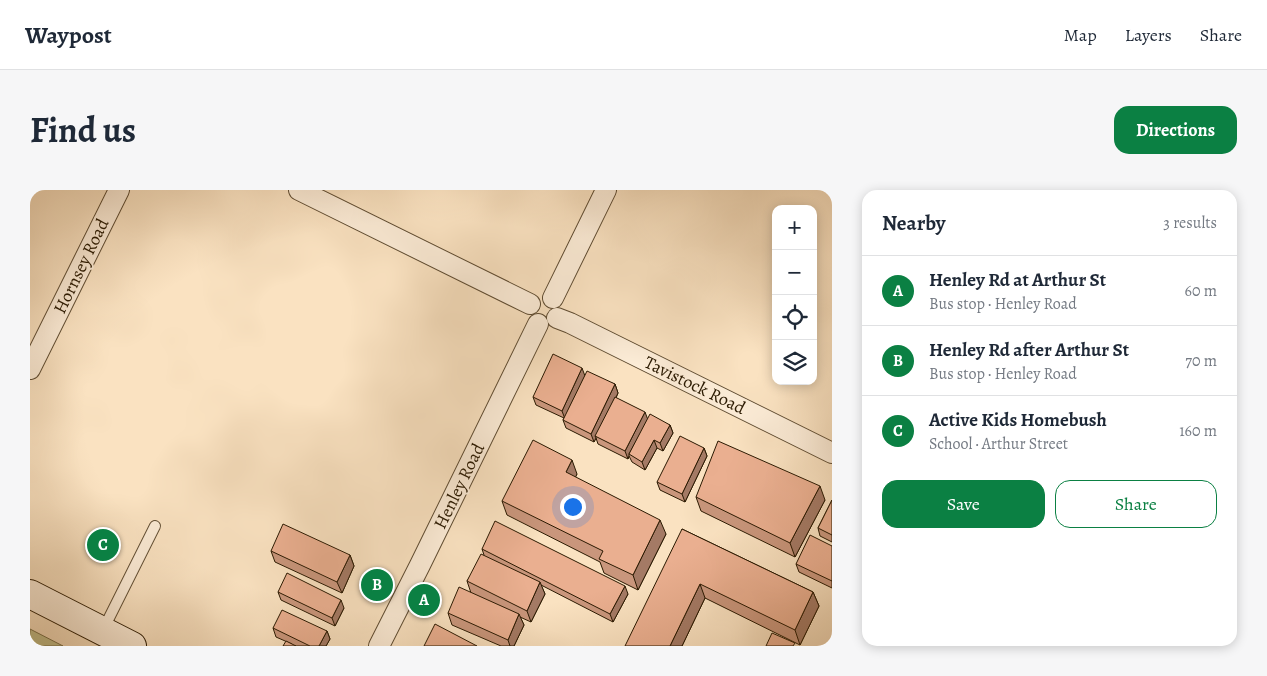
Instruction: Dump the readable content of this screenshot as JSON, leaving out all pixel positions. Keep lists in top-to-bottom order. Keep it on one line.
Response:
{"streets":{"street":["Hornsey Road","Tavistock Road","Henley Road"]},"crossings":[["Tavistock Road","Henley Road"]],"page":{"header":"Waypost","nav":["Map","Layers","Share"],"title":"Find us","buttons":["Directions",["Save","Share"]],"heading":["Nearby","3 results"],"map_buttons":["+","−"],"list":[{"mark":"A","name":"Henley Rd at Arthur St","note":"Bus stop · Henley Road","value":"60 m"},{"mark":"B","name":"Henley Rd after Arthur St","note":"Bus stop · Henley Road","value":"70 m"},{"mark":"C","name":"Active Kids Homebush","note":"School · Arthur Street","value":"160 m"}],"pins":["C","B","A"]}}
